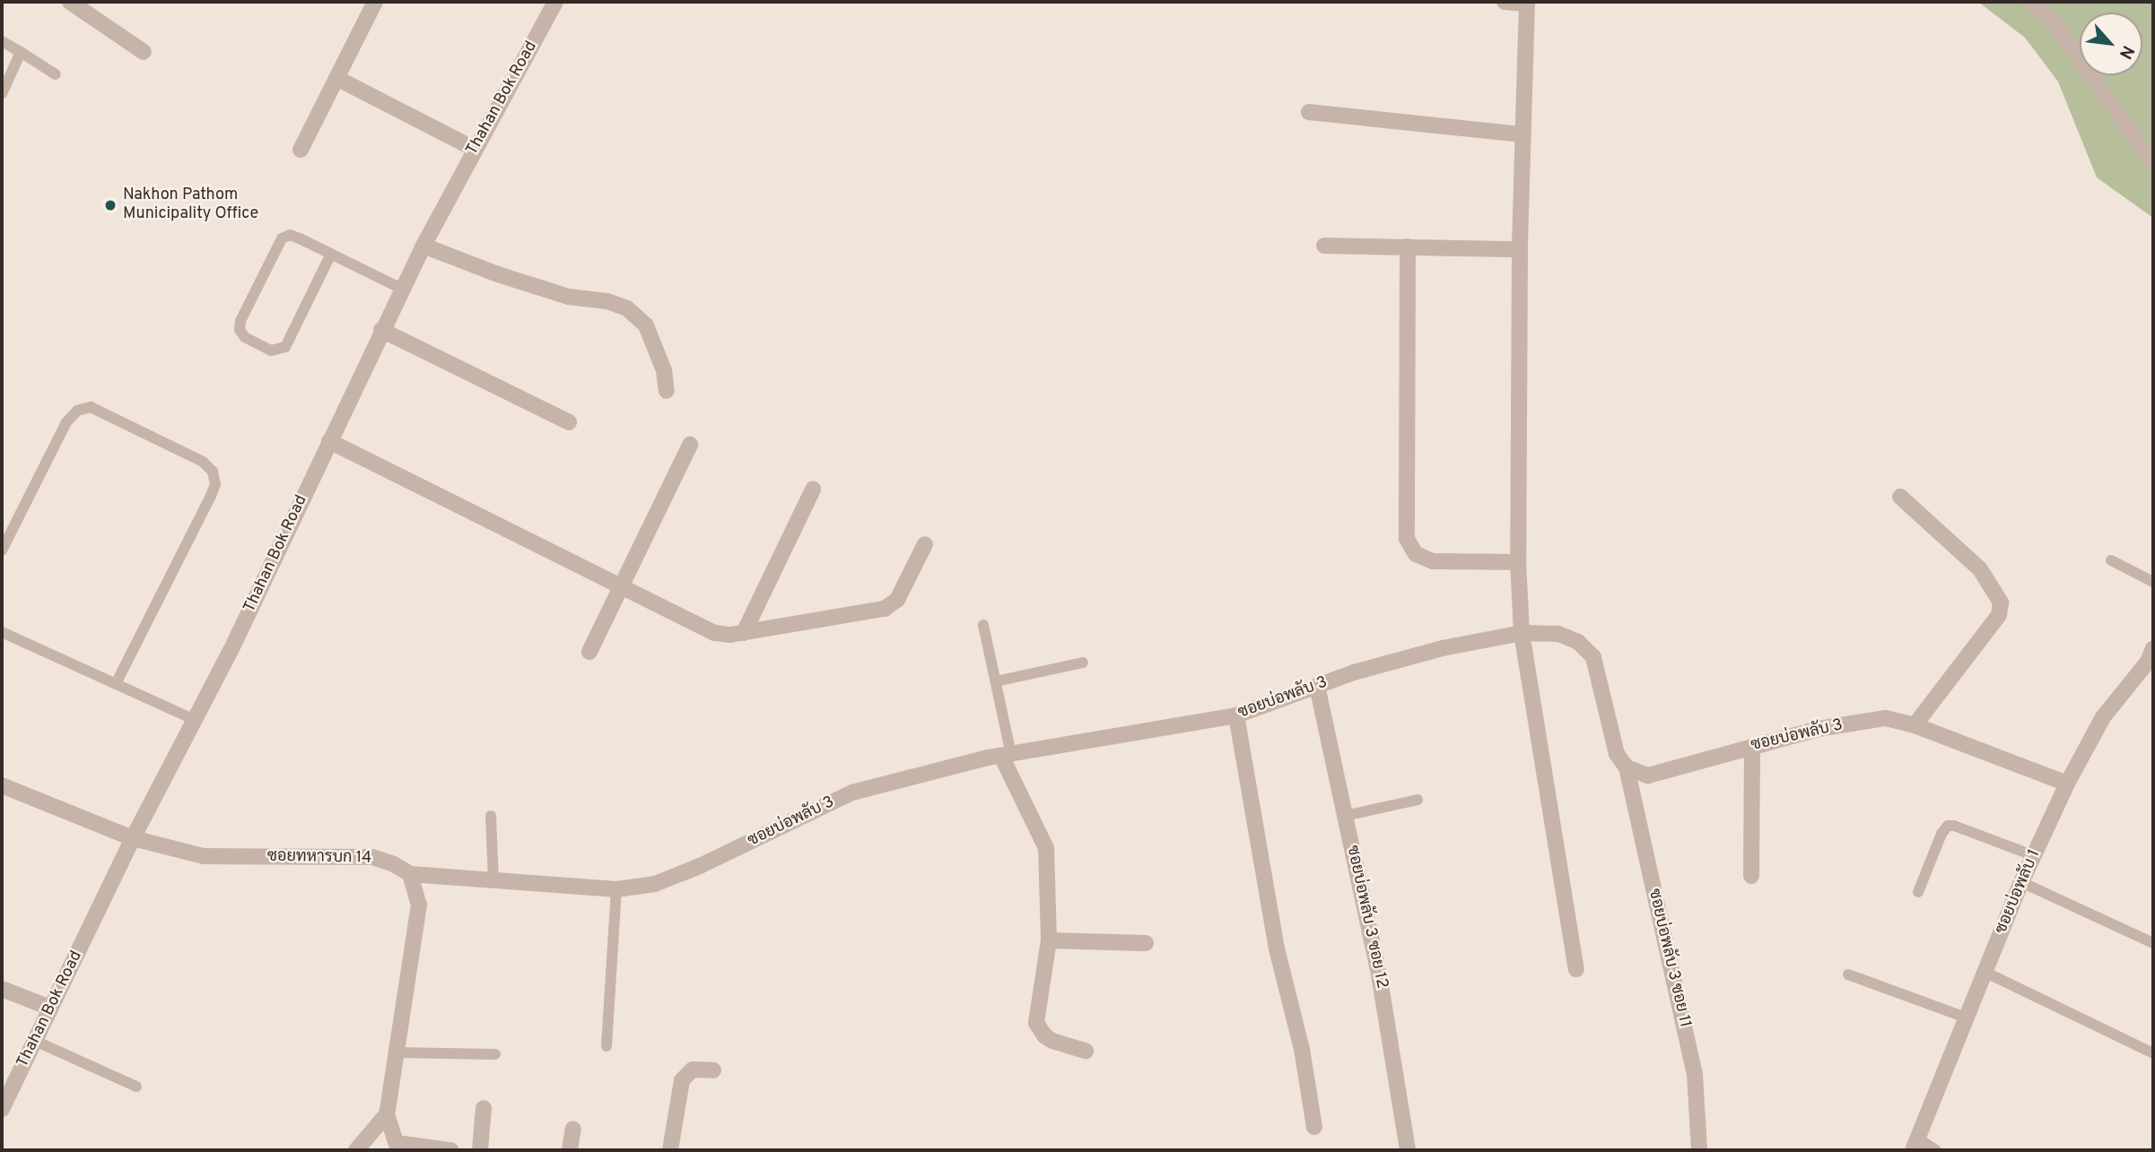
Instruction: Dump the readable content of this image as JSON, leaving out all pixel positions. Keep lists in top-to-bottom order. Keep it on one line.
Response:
{"streets":{"street":["Thahan Bok Road","ซอยบ่อพลับ 3","ซอยทหารบก 14","ซอยบ่อพลับ 1","ซอยบ่อพลับ 3 ซอย 12","ซอยบ่อพลับ 3 ซอย 11"]},"crossings":[["Thahan Bok Road","ซอยทหารบก 14"],["ซอยบ่อพลับ 3","ซอยทหารบก 14"],["ซอยบ่อพลับ 3","ซอยบ่อพลับ 1"],["ซอยบ่อพลับ 3","ซอยบ่อพลับ 3 ซอย 12"],["ซอยบ่อพลับ 3","ซอยบ่อพลับ 3 ซอย 11"]],"places":["Nakhon Pathom Municipality Office"],"north":"bottom right"}
